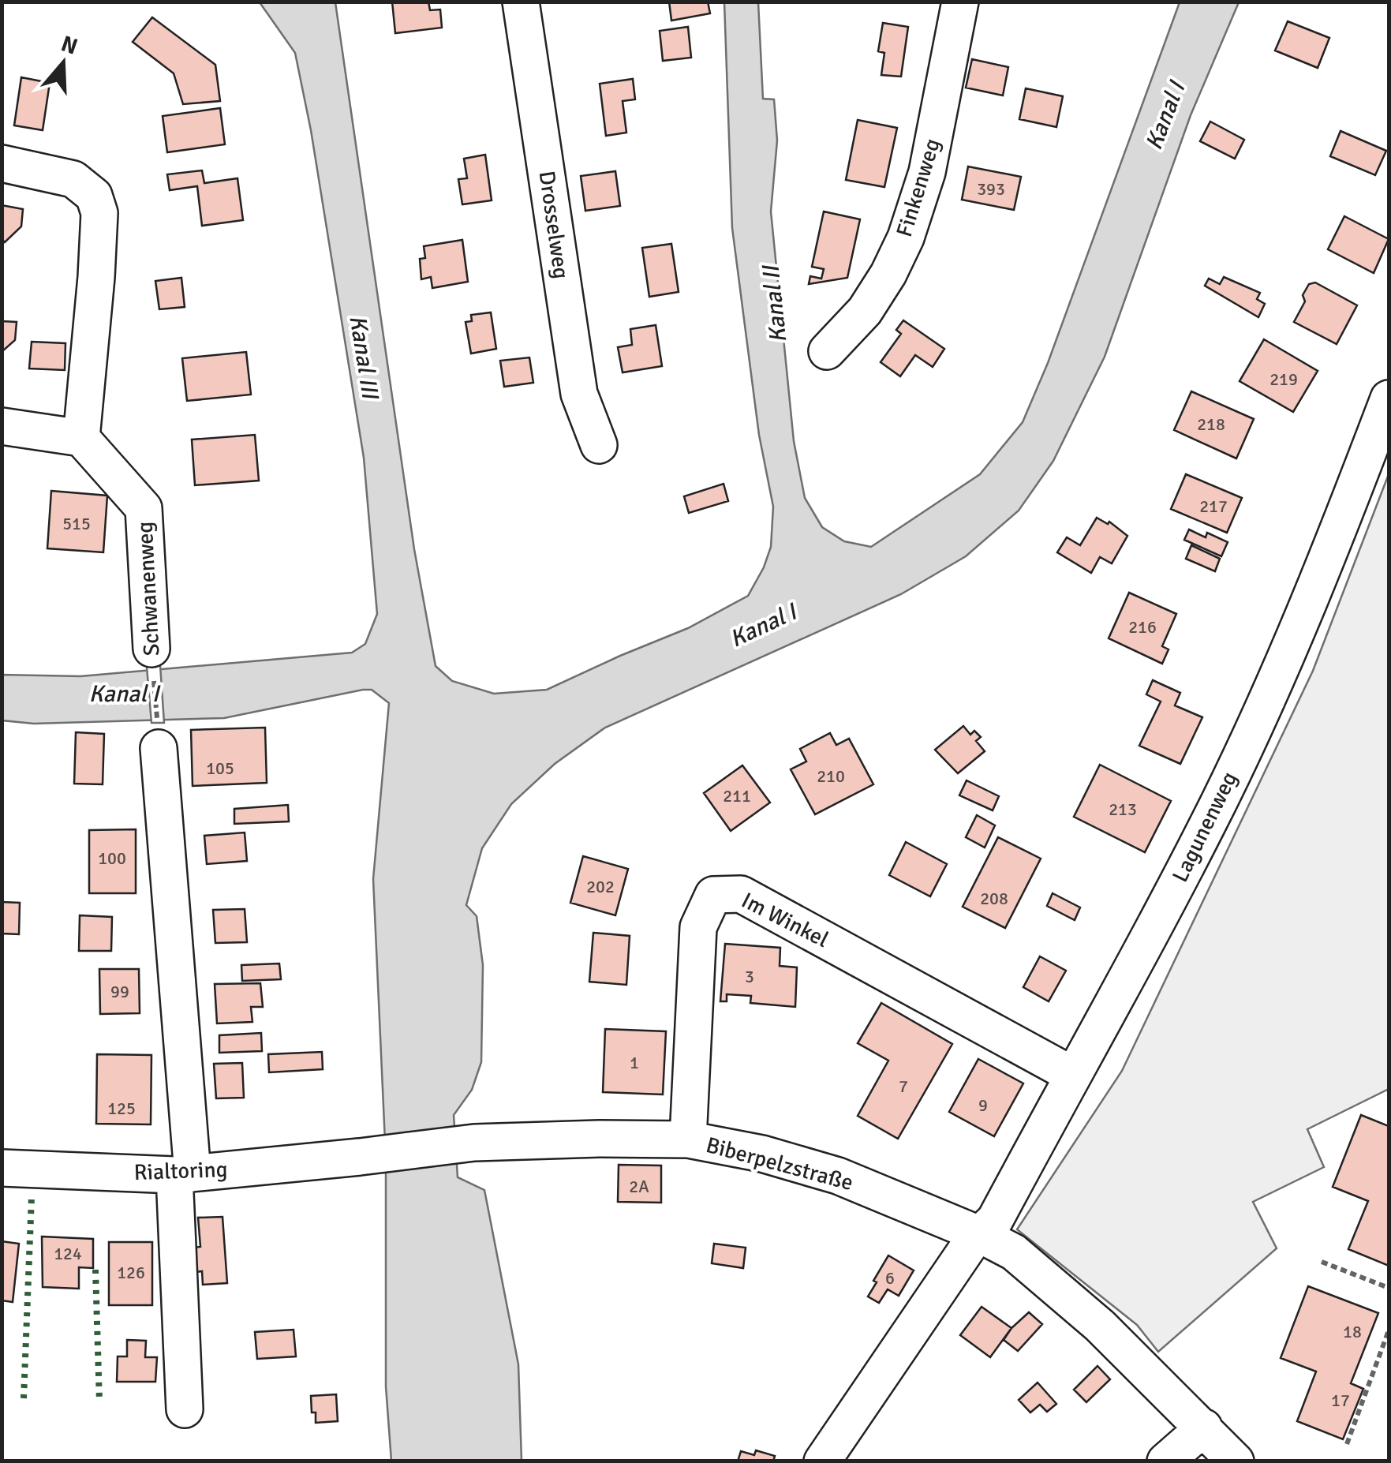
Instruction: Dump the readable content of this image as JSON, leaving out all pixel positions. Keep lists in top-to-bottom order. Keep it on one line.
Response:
{"streets":{"street":["Finkenweg","Drosselweg","Schwanenweg","Lagunenweg","Im Winkel","Biberpelzstraße","Rialtoring"]},"crossings":[["Lagunenweg","Im Winkel"],["Lagunenweg","Biberpelzstraße"],["Im Winkel","Biberpelzstraße"],["Biberpelzstraße","Rialtoring"]],"water":["Kanal I","Kanal II","Kanal III"],"house_numbers":["393","219","218","217","515","216","105","210","211","213","100","202","208","3","99","1","7","9","125","2A","124","126","6","18","17"],"north":"top"}
